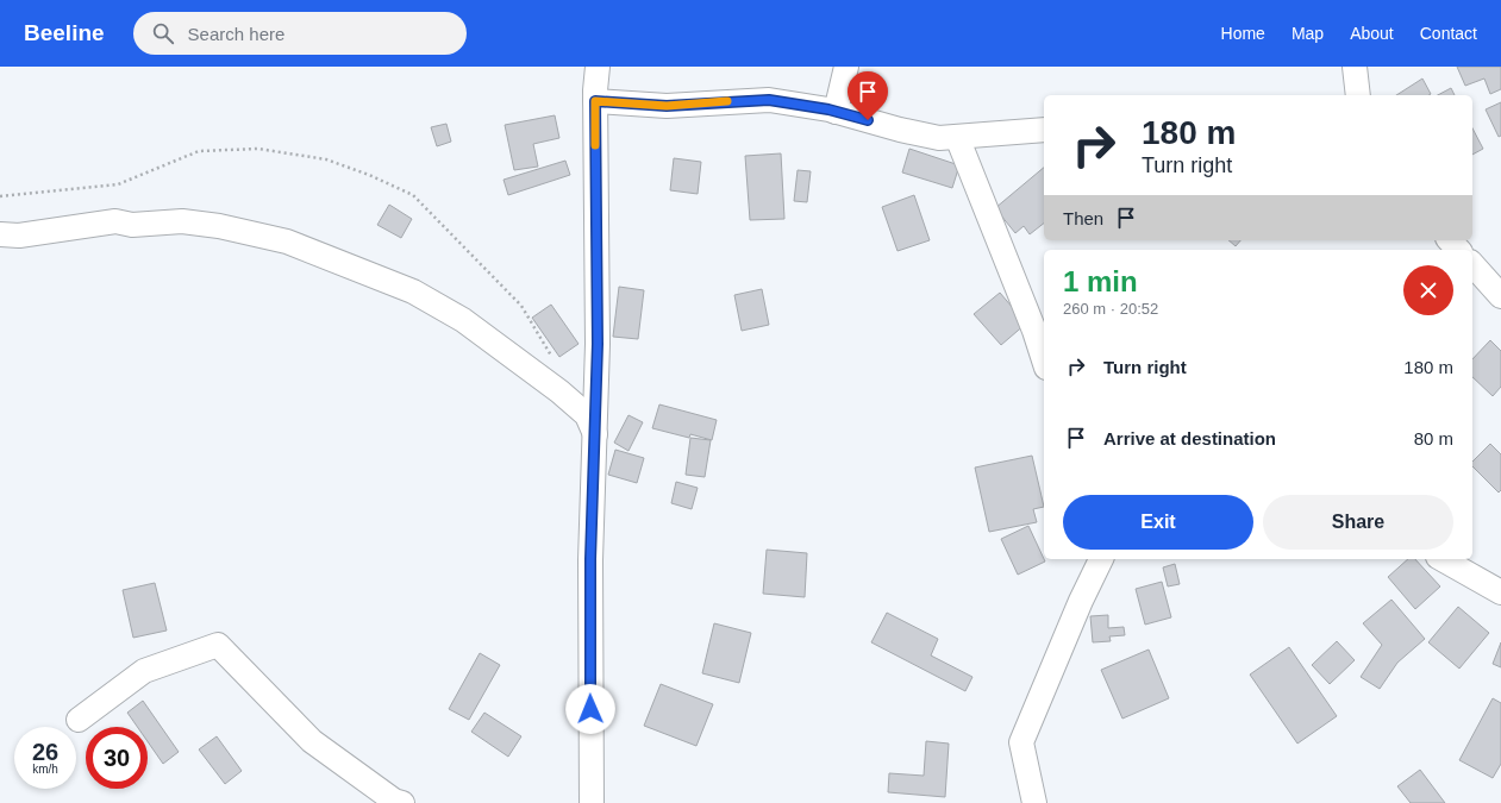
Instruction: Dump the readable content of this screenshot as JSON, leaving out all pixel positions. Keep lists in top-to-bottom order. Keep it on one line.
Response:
{"page":{"header":"Beeline","search":"Search here","nav":["Home","Map","About","Contact"],"turn":["180 m","Turn right"],"then":"Then","heading":["1 min","260 m · 20:52"],"list":[{"name":"Turn right","value":"180 m"},{"name":"Arrive at destination","value":"80 m"}],"buttons":["Exit","Share"],"speed":"26 km/h","limit":"30"}}
